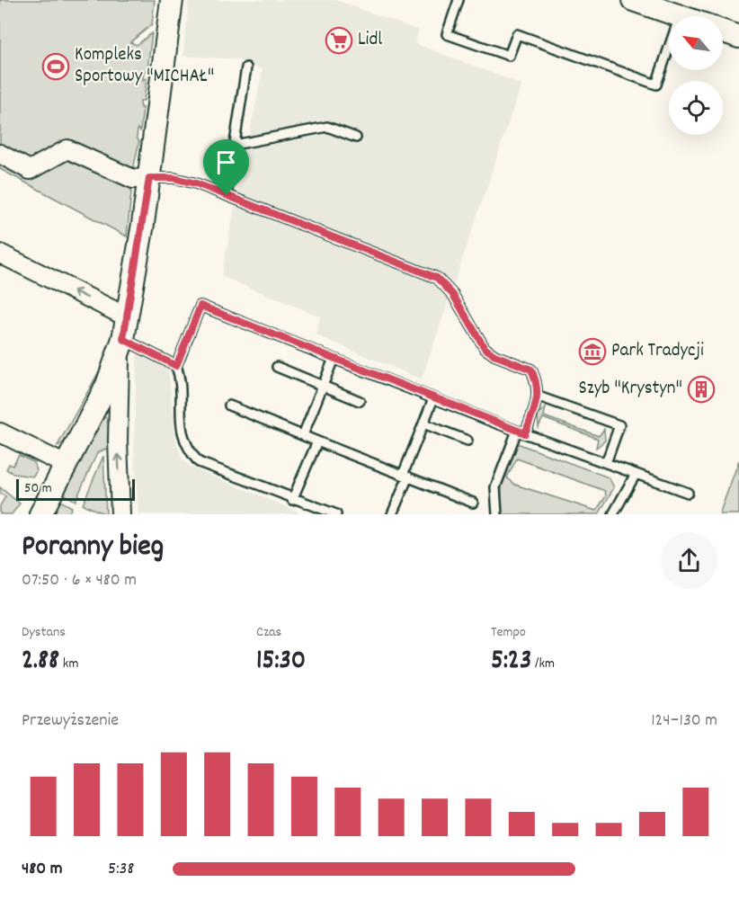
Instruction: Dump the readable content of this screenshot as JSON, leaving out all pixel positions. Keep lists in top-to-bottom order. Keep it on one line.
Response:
{"places":{"supermarket":["Lidl"],"sports":["Kompleks Sportowy \"MICHAŁ\""],"museum":["Park Tradycji"],"building":["Szyb \"Krystyn\""]},"scale_bar":"50 m","north":"top left","page":{"scale":"50 m","heading":["Poranny bieg","07:50 · 6 × 480 m"],"stats":[["Dystans","2.88 km"],["Czas","15:30"],["Tempo","5:23 /km"]],"chart":["Przewyższenie","124–130 m"],"list":[{"name":"480 m","note":"5:38"}]}}
